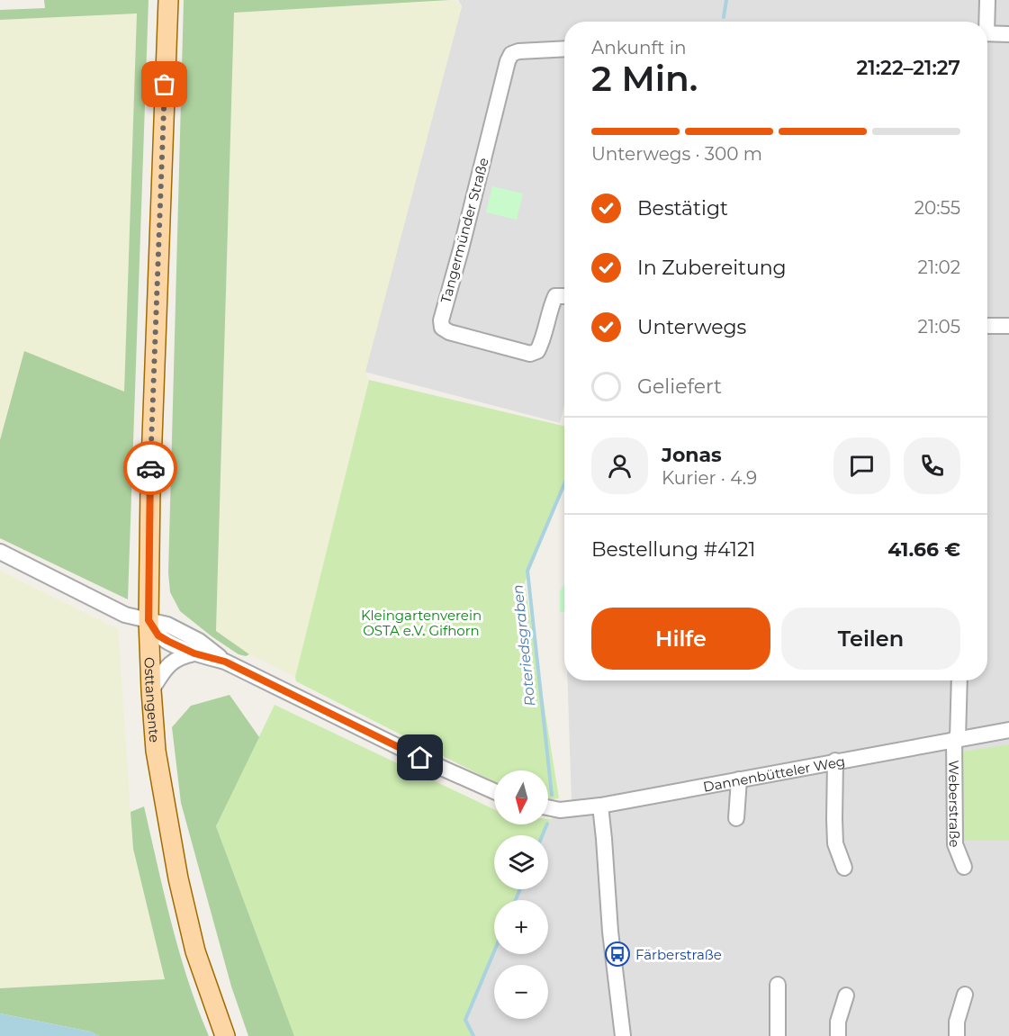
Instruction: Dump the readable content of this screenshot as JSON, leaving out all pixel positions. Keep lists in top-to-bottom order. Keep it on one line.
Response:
{"streets":{"main road":["Osttangente"],"street":["Tangermünder Straße","Dannenbütteler Weg","Weberstraße"]},"crossings":[["Dannenbütteler Weg","Weberstraße"]],"water":["Roteriedsgraben"],"parks":["Kleingartenverein OSTA e.V. Gifhorn"],"places":{"bus stop":["Färberstraße"]},"north":"bottom","page":{"heading":["2 Min.","Ankunft in","21:22–21:27"],"panel":["Jonas","Kurier · 4.9","Bestellung #4121","41.66 €"],"bar":"Unterwegs · 300 m","list":[["Bestätigt","20:55"],["In Zubereitung","21:02"],["Unterwegs","21:05"],"Geliefert"],"buttons":["Hilfe","Teilen"],"map_buttons":["+","−"]}}
